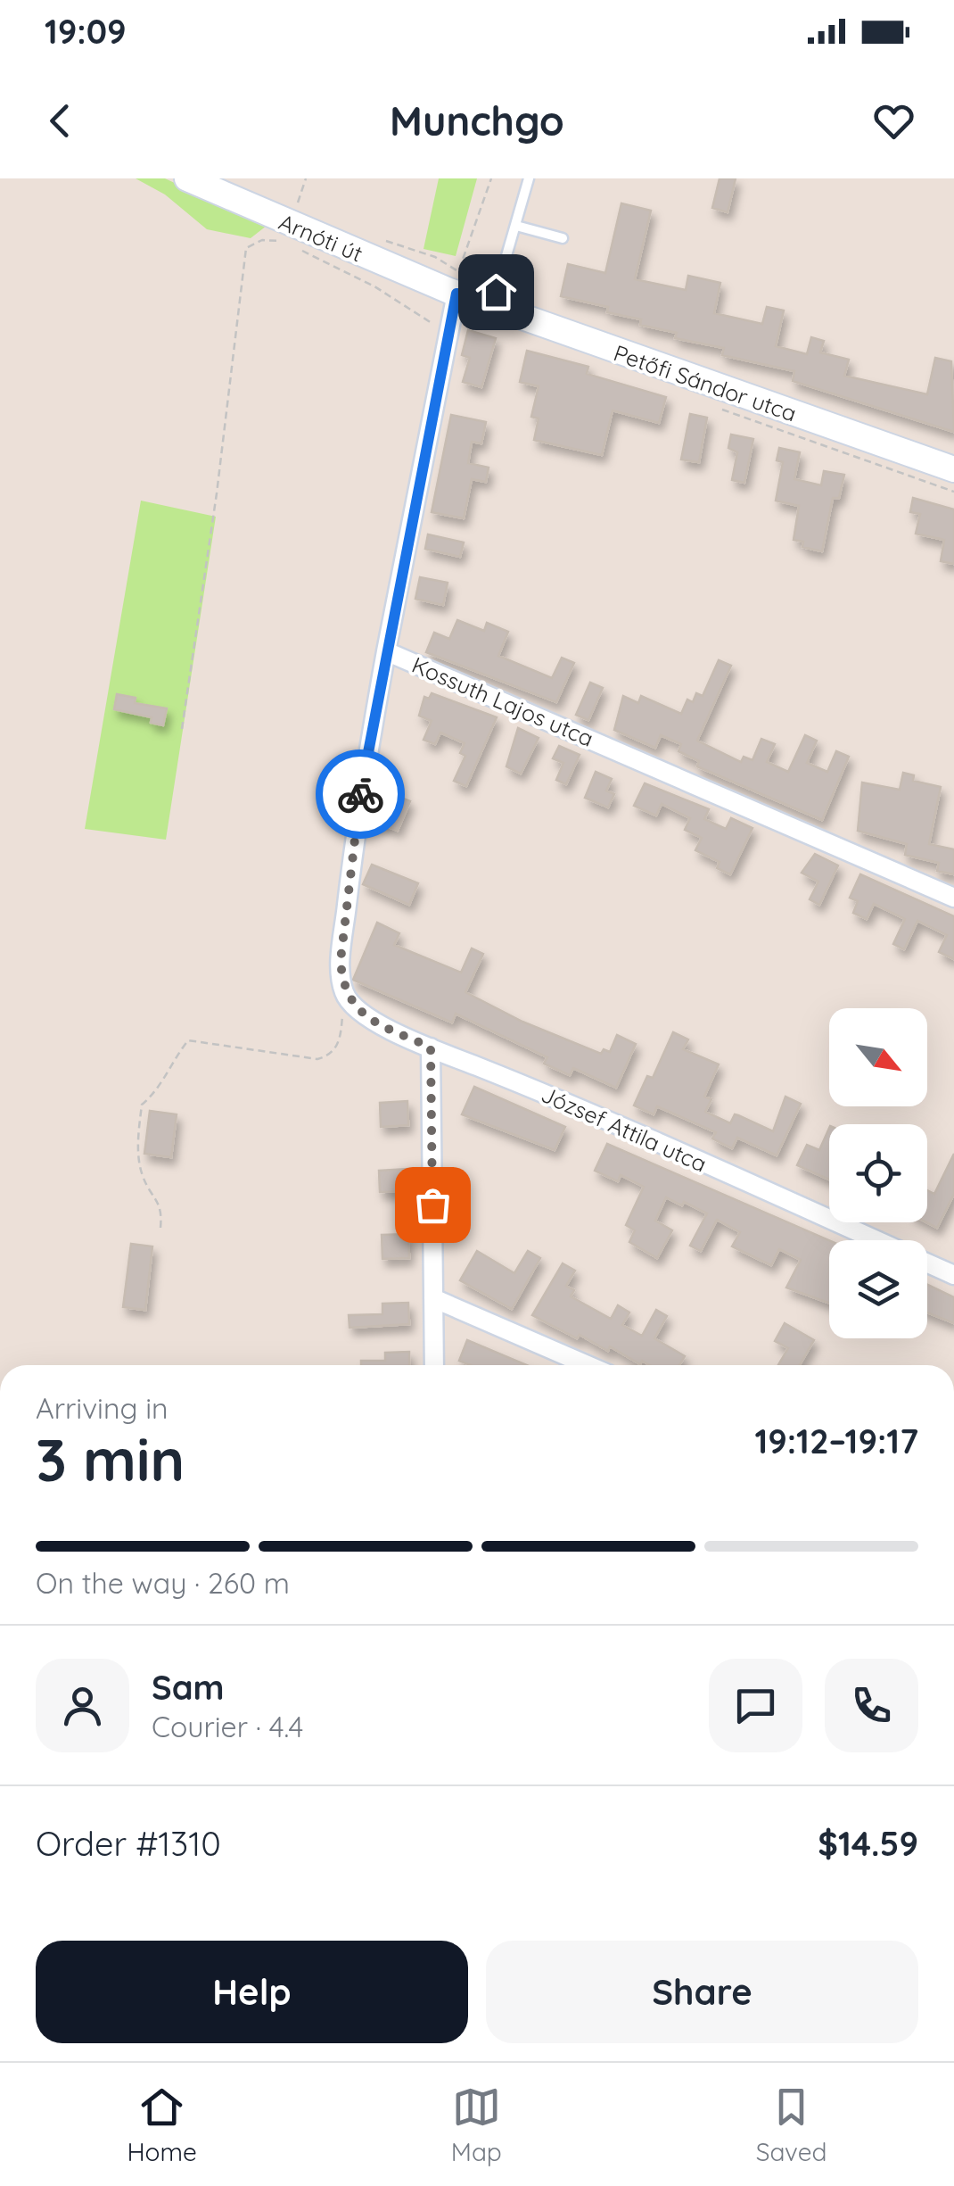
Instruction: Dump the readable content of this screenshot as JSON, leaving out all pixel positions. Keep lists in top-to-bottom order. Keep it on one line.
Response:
{"streets":{"main road":["Arnóti út","Petőfi Sándor utca"],"street":["Kossuth Lajos utca","József Attila utca"]},"crossings":[["Arnóti út","Petőfi Sándor utca"],["Arnóti út","Kossuth Lajos utca"],["Petőfi Sándor utca","Kossuth Lajos utca"]],"north":"bottom right","page":{"status":"19:09","header":"Munchgo","heading":["3 min","Arriving in","19:12–19:17"],"panel":["Sam","Courier · 4.4","Order #1310","$14.59"],"bar":"On the way · 260 m","buttons":["Help","Share"],"tabs":["Home","Map","Saved"]}}
